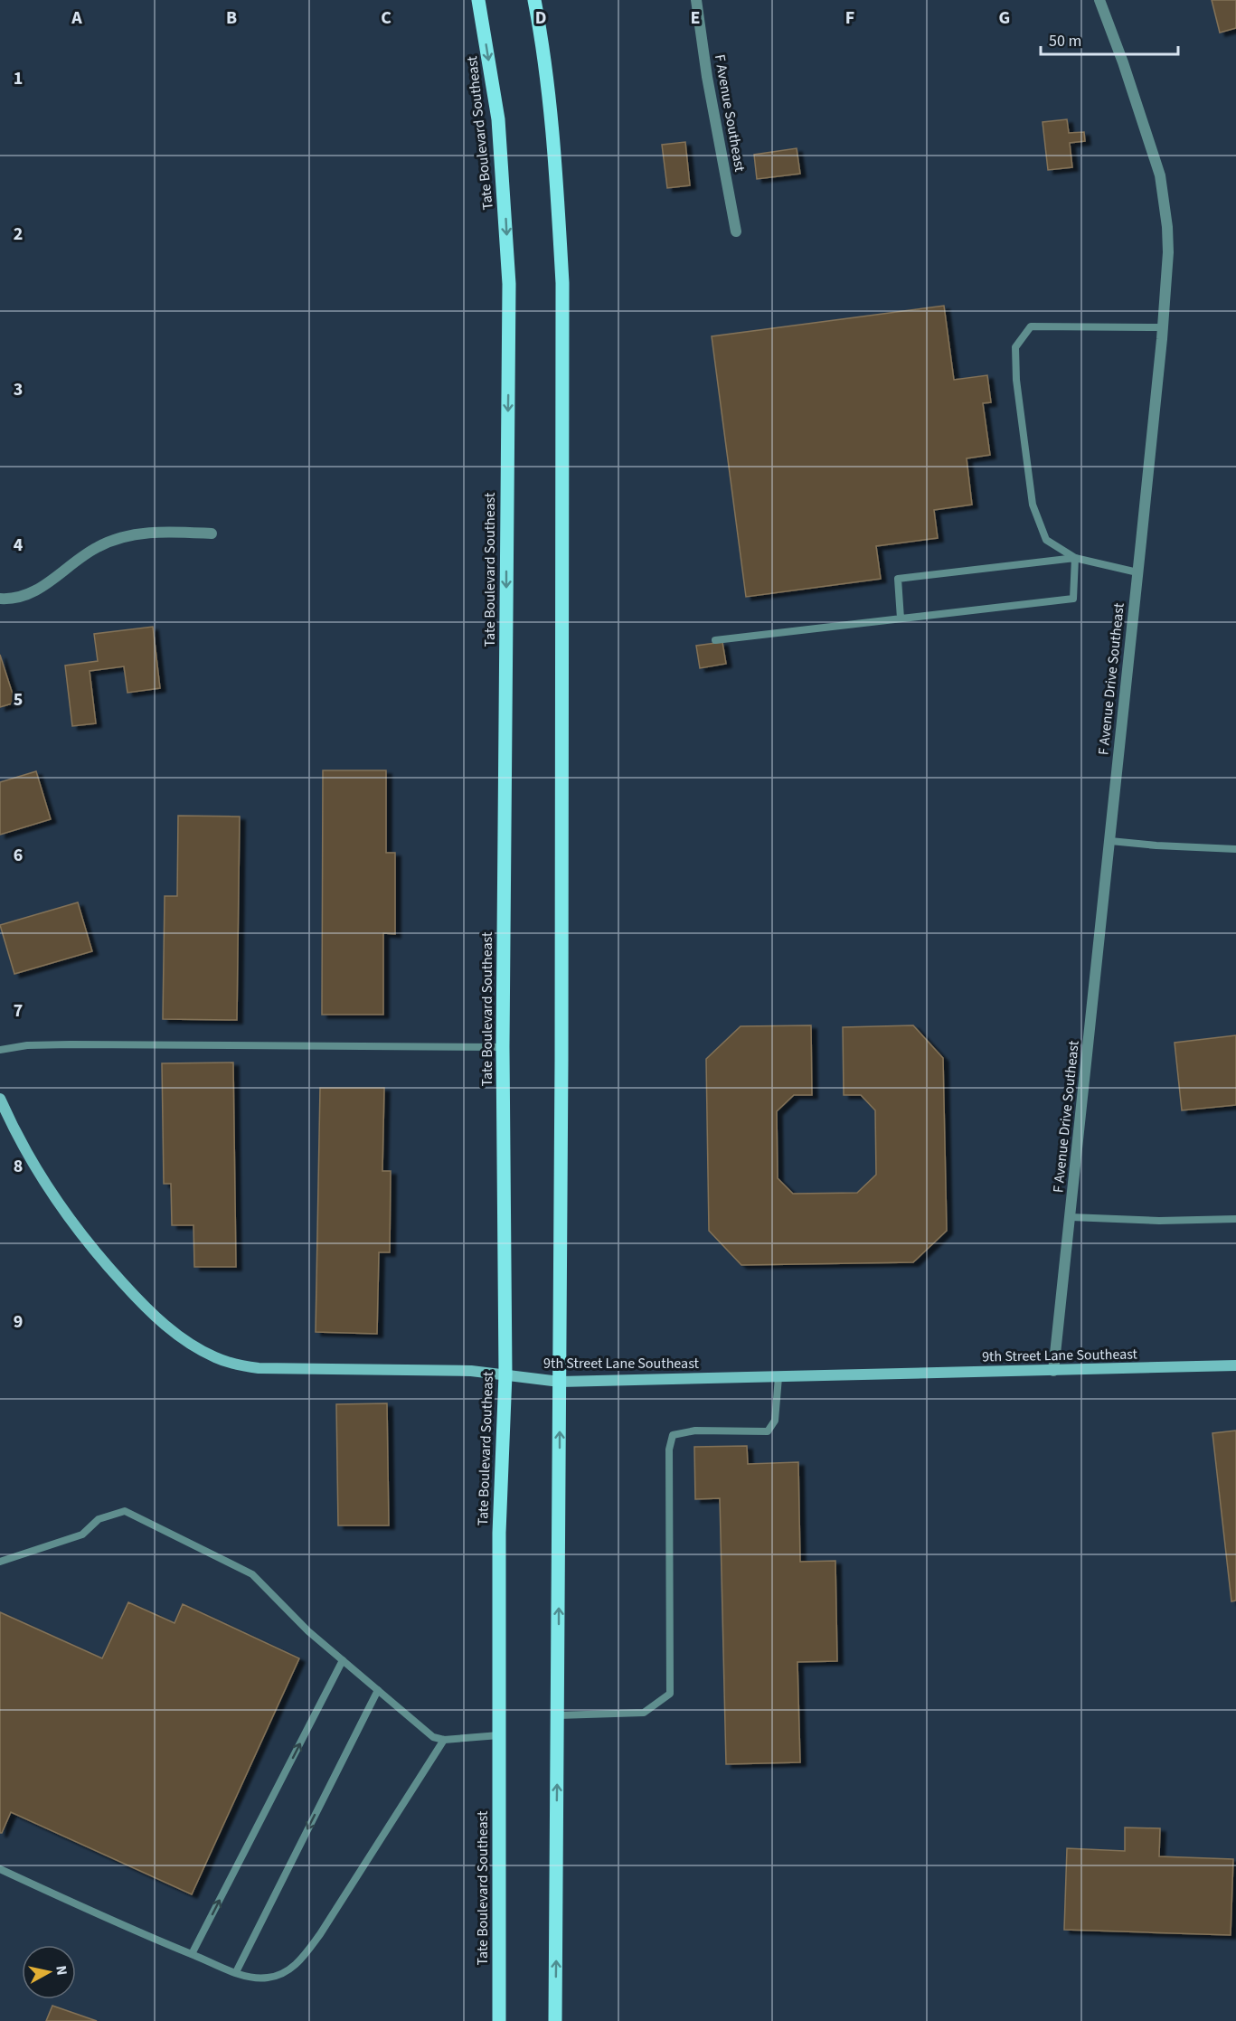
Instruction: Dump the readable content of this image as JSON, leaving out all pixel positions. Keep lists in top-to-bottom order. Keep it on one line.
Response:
{"streets":{"main road":["Tate Boulevard Southeast"],"street":["F Avenue Southeast","F Avenue Drive Southeast","9th Street Lane Southeast"]},"crossings":[["Tate Boulevard Southeast","9th Street Lane Southeast"],["F Avenue Drive Southeast","9th Street Lane Southeast"]],"scale_bar":"50 m","north":"right","grid":{"columns":["A","B","C","D","E","F","G"],"rows":["1","2","3","4","5","6","7","8","9"]}}
